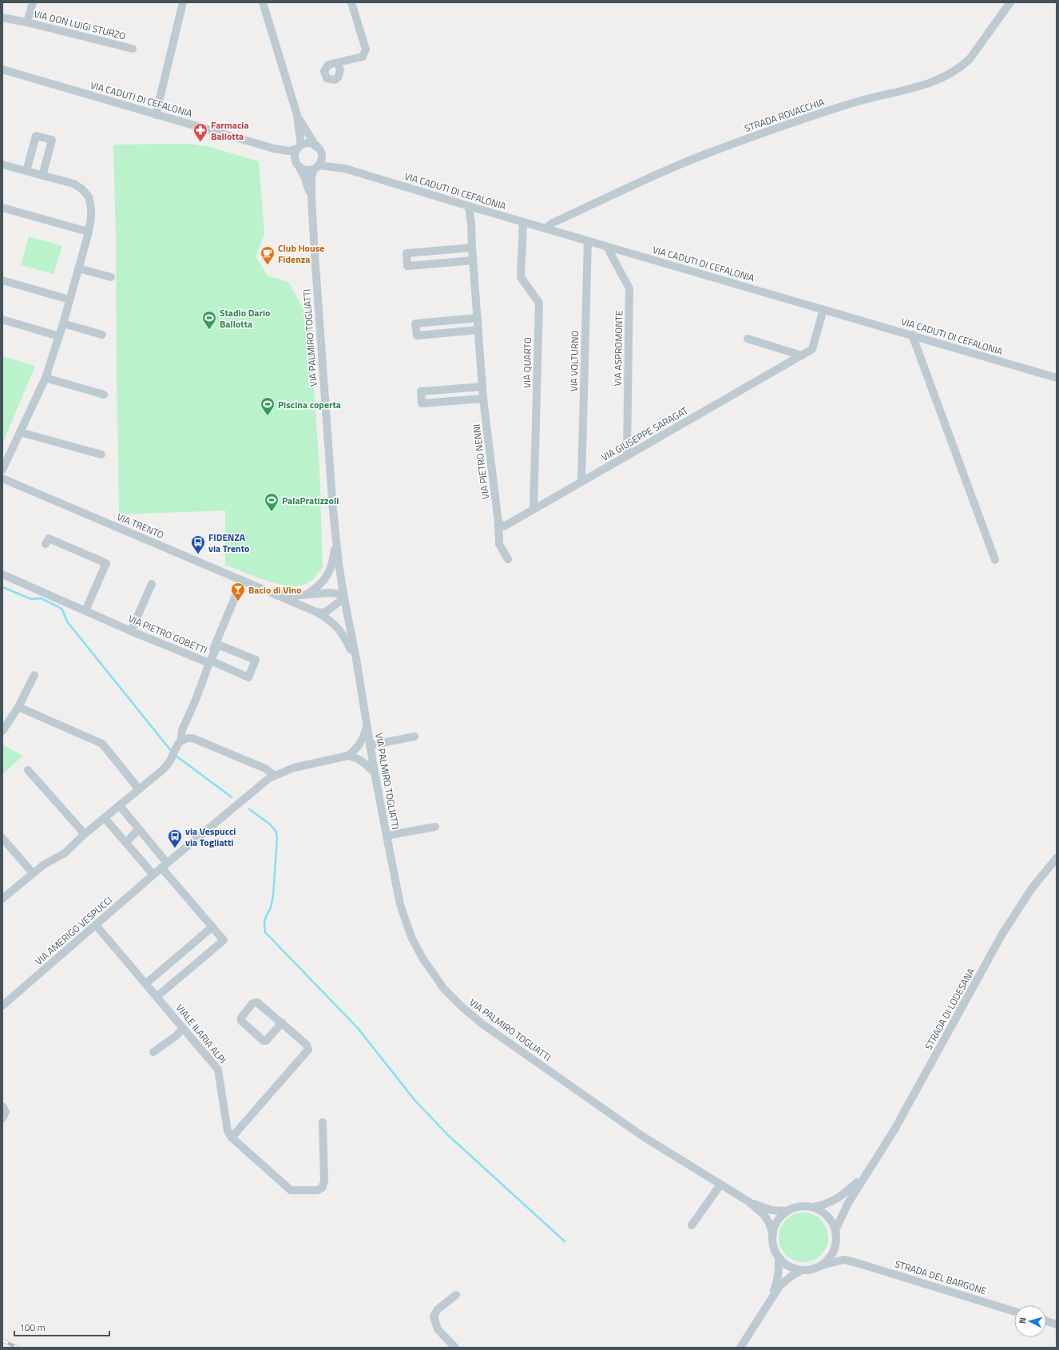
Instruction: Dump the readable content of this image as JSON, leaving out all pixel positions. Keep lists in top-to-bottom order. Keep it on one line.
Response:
{"streets":{"street":["VIA DON LUIGI STURZO","VIA CADUTI DI CEFALONIA","STRADA ROVACCHIA","VIA PALMIRO TOGLIATTI","VIA ASPROMONTE","VIA VOLTURNO","VIA QUARTO","VIA GIUSEPPE SARAGAT","VIA PIETRO NENNI","VIA TRENTO","VIA PIETRO GOBETTI","VIA AMERIGO VESPUCCI","STRADA DI LODESANA","VIALE ILARIA ALPI","STRADA DEL BARGONE"]},"crossings":[["VIA CADUTI DI CEFALONIA","STRADA ROVACCHIA"],["VIA CADUTI DI CEFALONIA","VIA PALMIRO TOGLIATTI"],["VIA CADUTI DI CEFALONIA","VIA ASPROMONTE"],["VIA CADUTI DI CEFALONIA","VIA VOLTURNO"],["VIA CADUTI DI CEFALONIA","VIA QUARTO"],["VIA CADUTI DI CEFALONIA","VIA GIUSEPPE SARAGAT"],["VIA CADUTI DI CEFALONIA","VIA PIETRO NENNI"],["VIA PALMIRO TOGLIATTI","VIA TRENTO"],["VIA PALMIRO TOGLIATTI","VIA AMERIGO VESPUCCI"],["VIA ASPROMONTE","VIA GIUSEPPE SARAGAT"],["VIA VOLTURNO","VIA GIUSEPPE SARAGAT"],["VIA QUARTO","VIA GIUSEPPE SARAGAT"],["VIA GIUSEPPE SARAGAT","VIA PIETRO NENNI"],["VIA AMERIGO VESPUCCI","VIALE ILARIA ALPI"]],"places":{"pharmacy":["Farmacia Ballotta"],"cafe":["Club House Fidenza"],"sports":["Stadio Dario Ballotta","Piscina coperta","PalaPratizzoli"],"bus stop":["FIDENZA via Trento","via Vespucci via Togliatti"],"bar":["Bacio di Vino"]},"scale_bar":"100 m","north":"left"}
